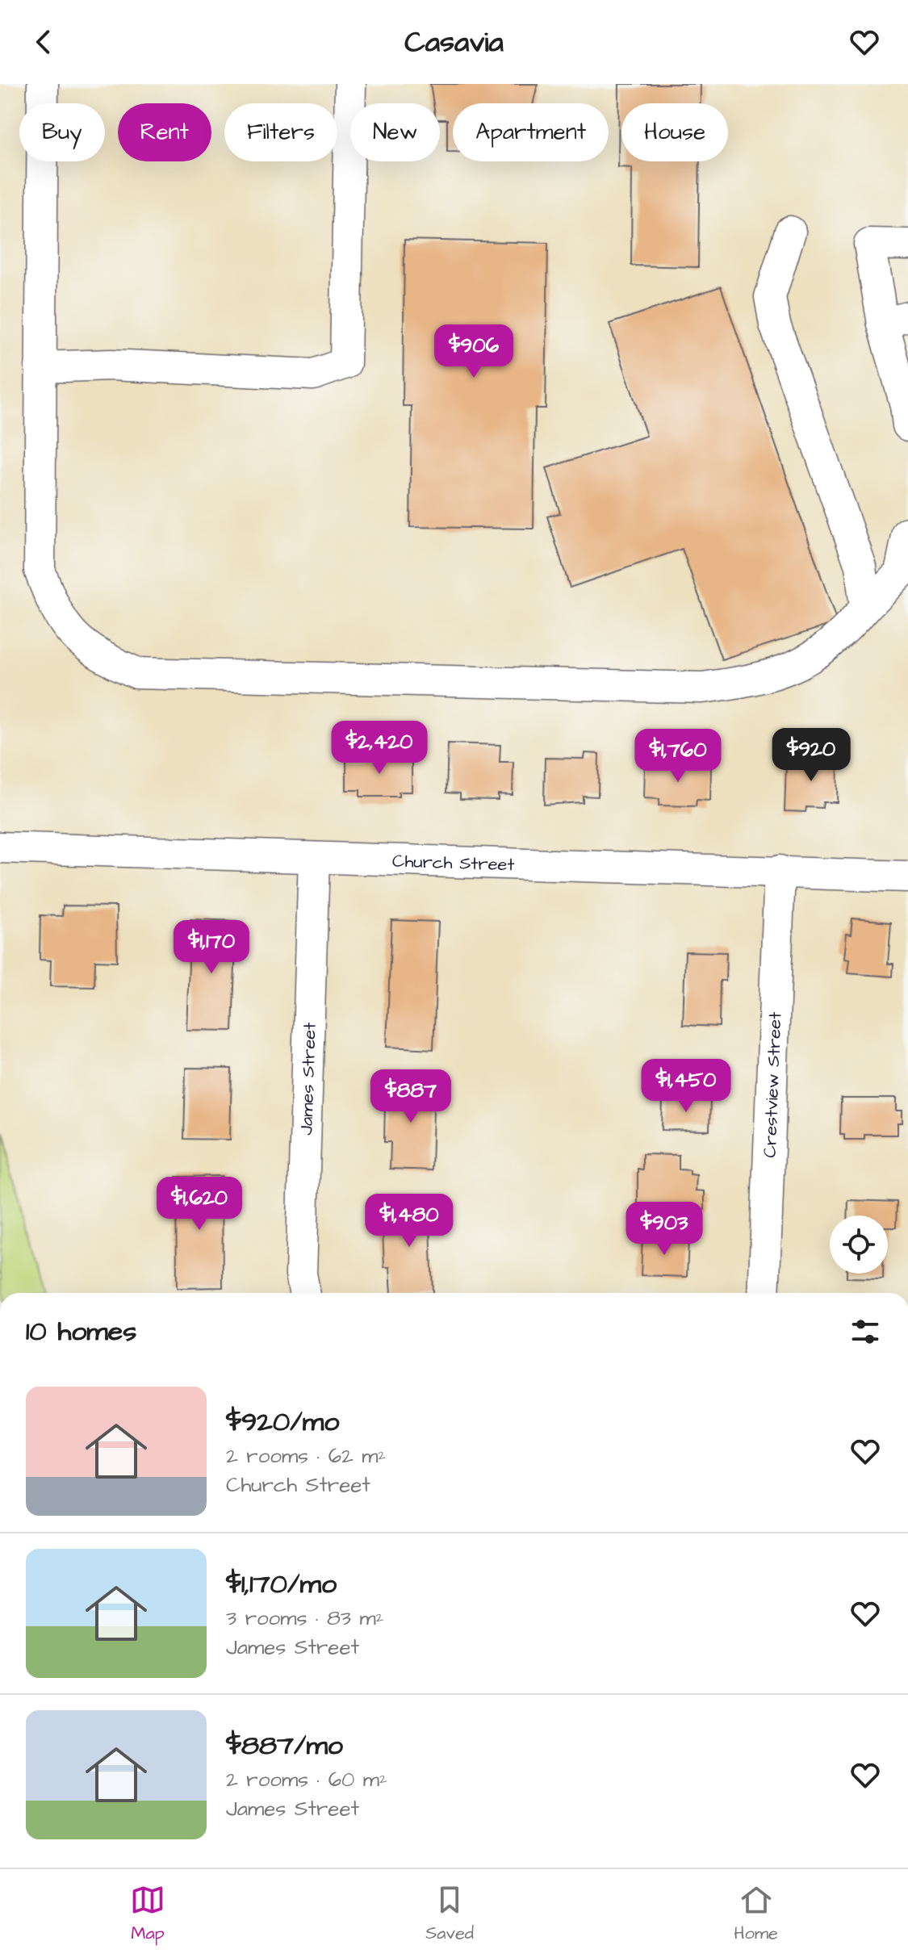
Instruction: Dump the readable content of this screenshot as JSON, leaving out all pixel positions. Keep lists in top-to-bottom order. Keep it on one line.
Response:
{"streets":{"street":["Church Street","James Street","Crestview Street"]},"crossings":[["Church Street","James Street"],["Church Street","Crestview Street"]],"page":{"header":"Casavia","chip":["Buy","Rent","Filters","New","Apartment","House"],"price":["$906","$2,420","$920","$1,760","$1,170","$1,450","$887","$1,620","$1,480","$903"],"heading":"10 homes","list":[{"name":"$920/mo","note":"2 rooms · 62 m² · Church Street"},{"name":"$1,170/mo","note":"3 rooms · 83 m² · James Street"},{"name":"$887/mo","note":"2 rooms · 60 m² · James Street"}],"tabs":["Map","Saved","Home"]}}
